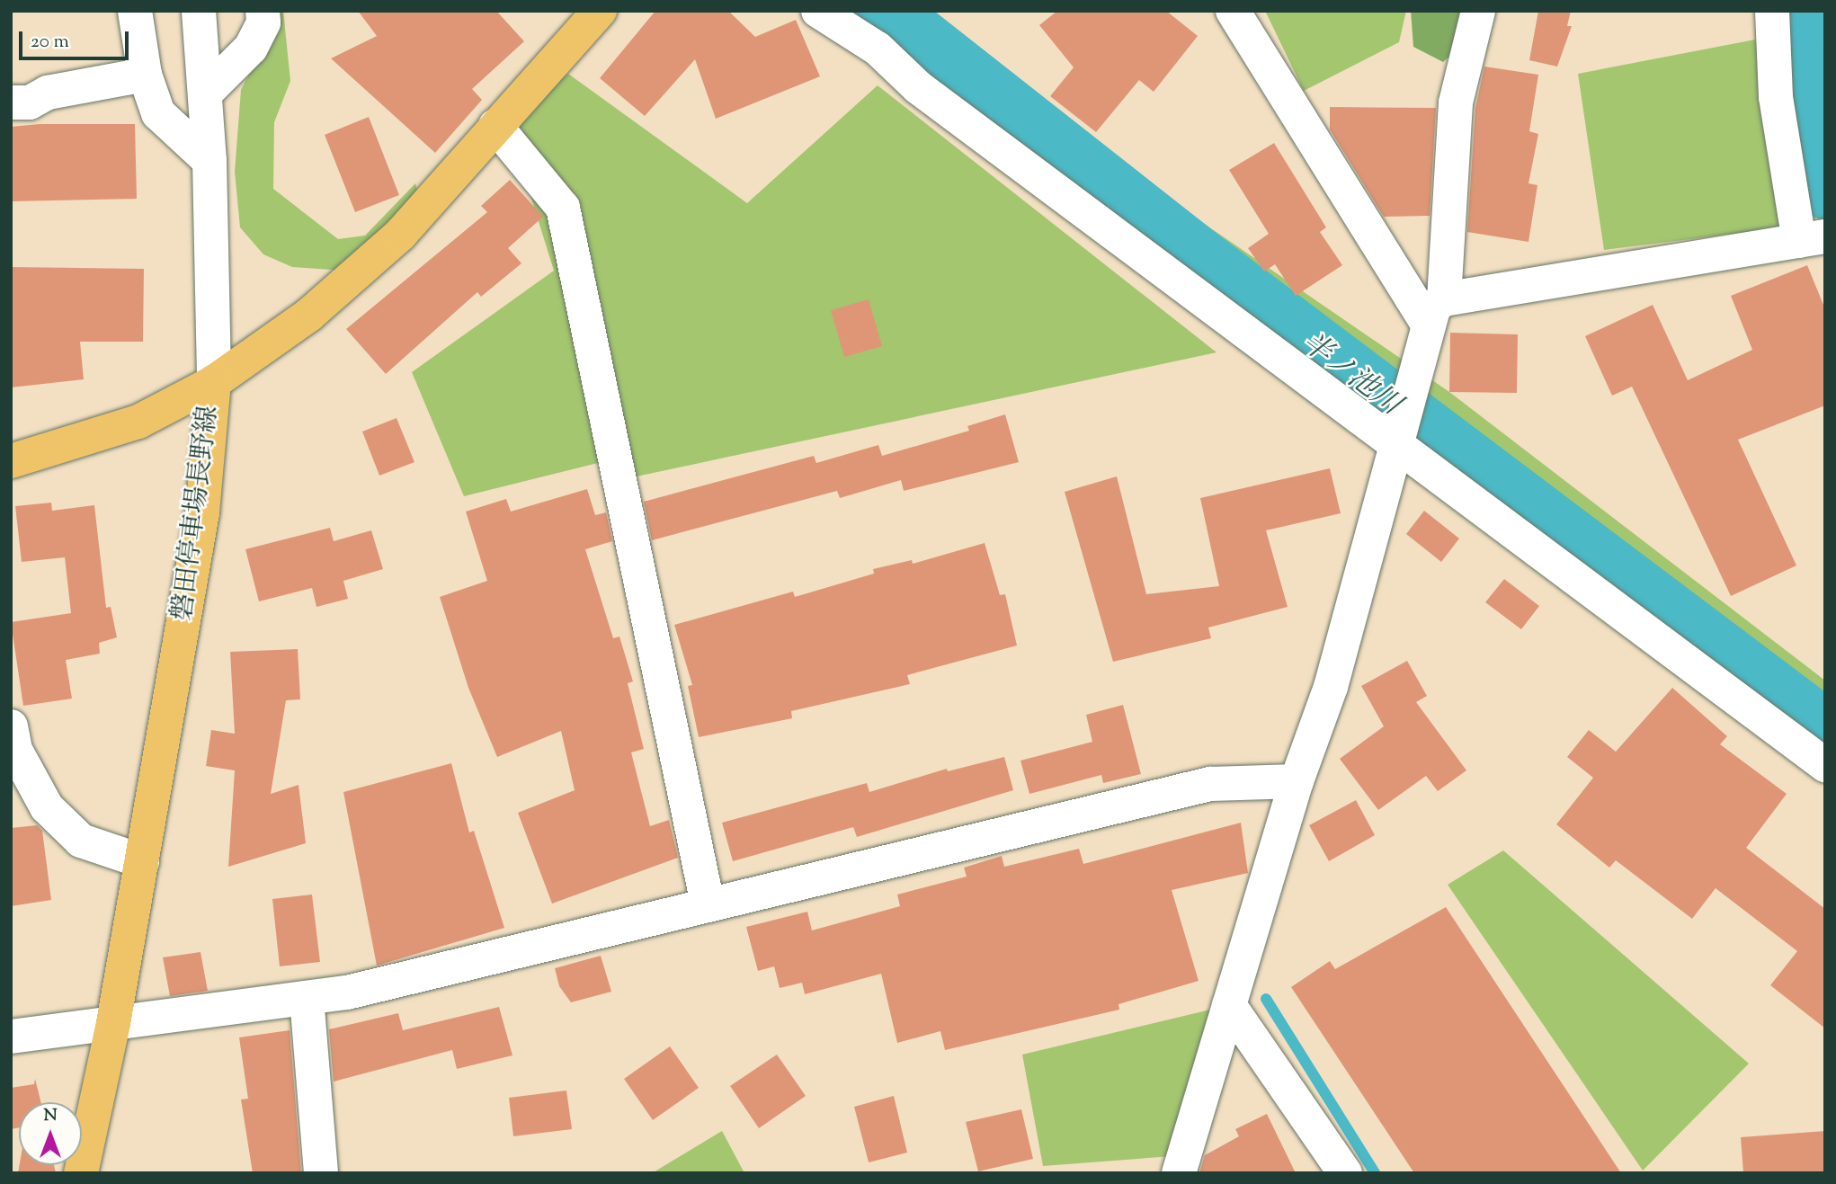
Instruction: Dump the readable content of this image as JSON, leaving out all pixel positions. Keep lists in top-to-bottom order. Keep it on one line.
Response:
{"streets":{"main road":["磐田停車場長野線"]},"water":["半ノ池川"],"scale_bar":"20 m","north":"top"}
